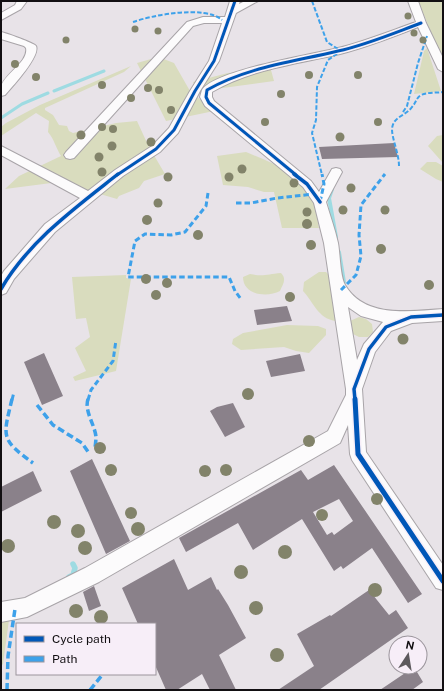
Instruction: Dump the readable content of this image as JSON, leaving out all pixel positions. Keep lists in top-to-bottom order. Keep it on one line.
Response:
{"legend":["Cycle path","Path"],"north":"top"}
